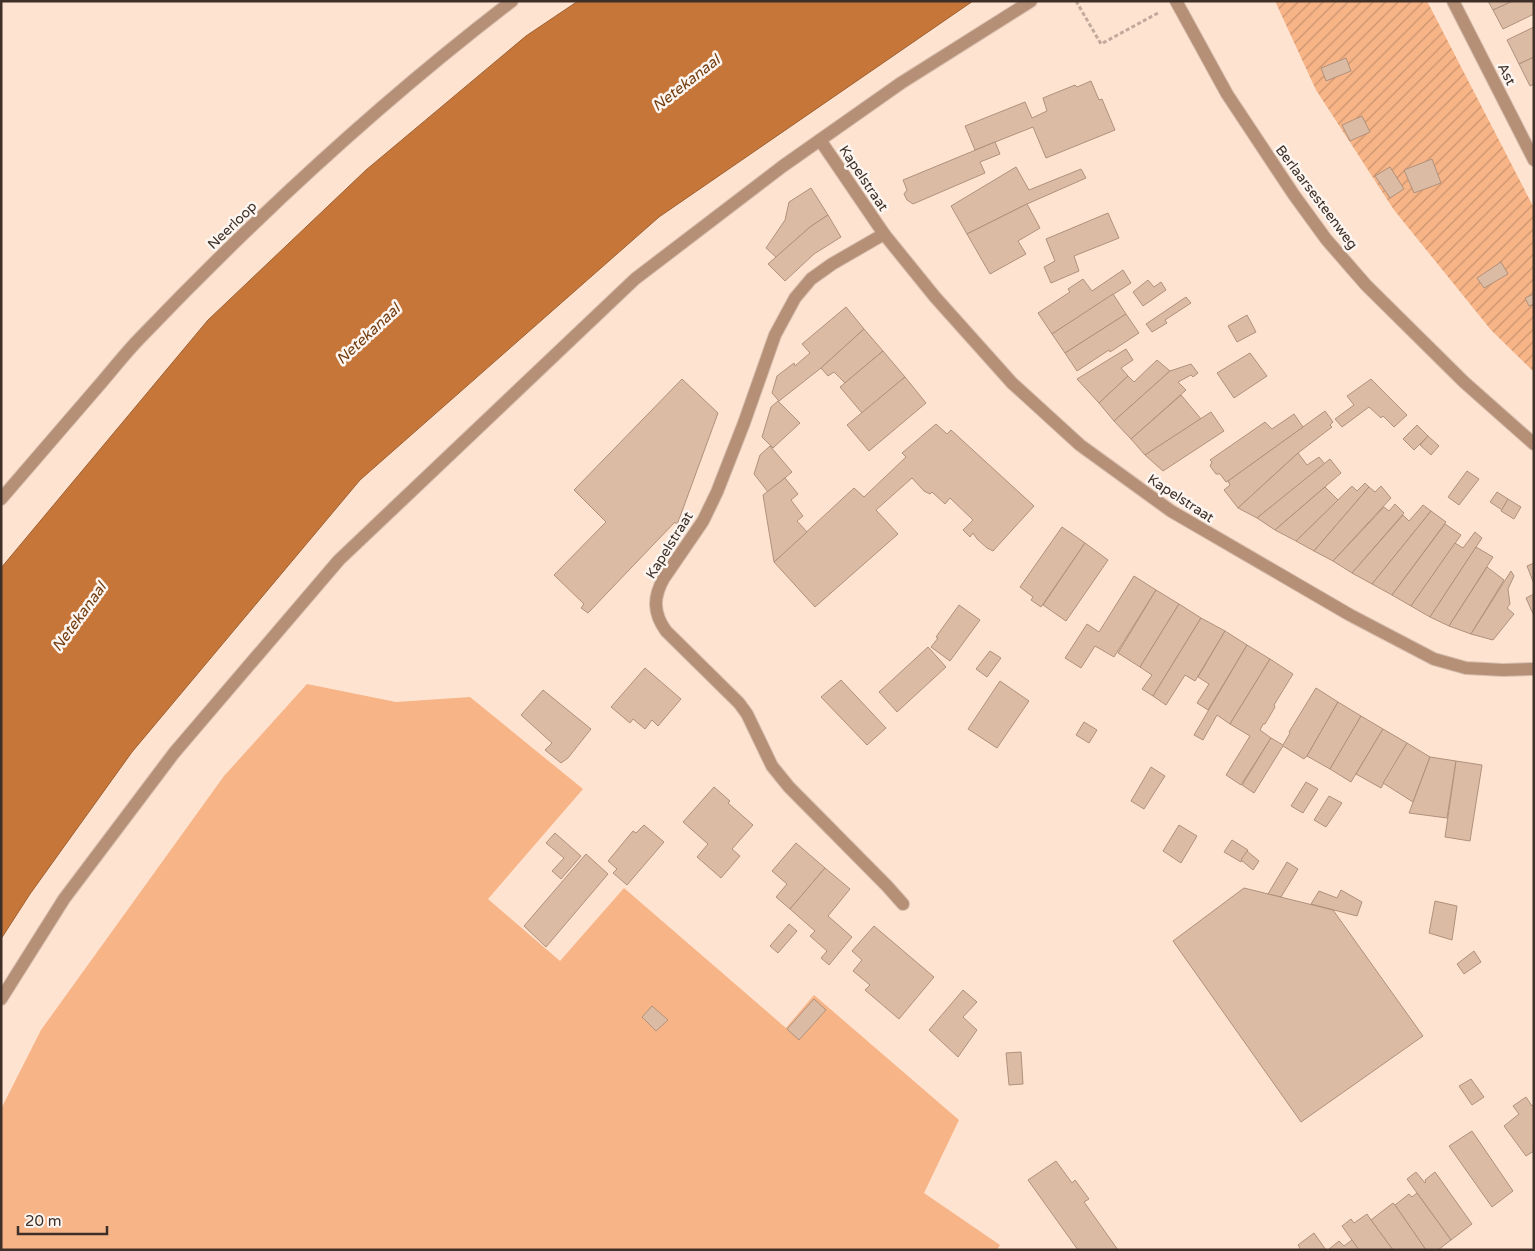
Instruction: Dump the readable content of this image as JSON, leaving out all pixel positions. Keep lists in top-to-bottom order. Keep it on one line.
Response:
{"streets":{"street":["Ast","Kapelstraat","Berlaarsesteenweg","Neerloop"]},"water":["Netekanaal"],"scale_bar":"20 m"}
